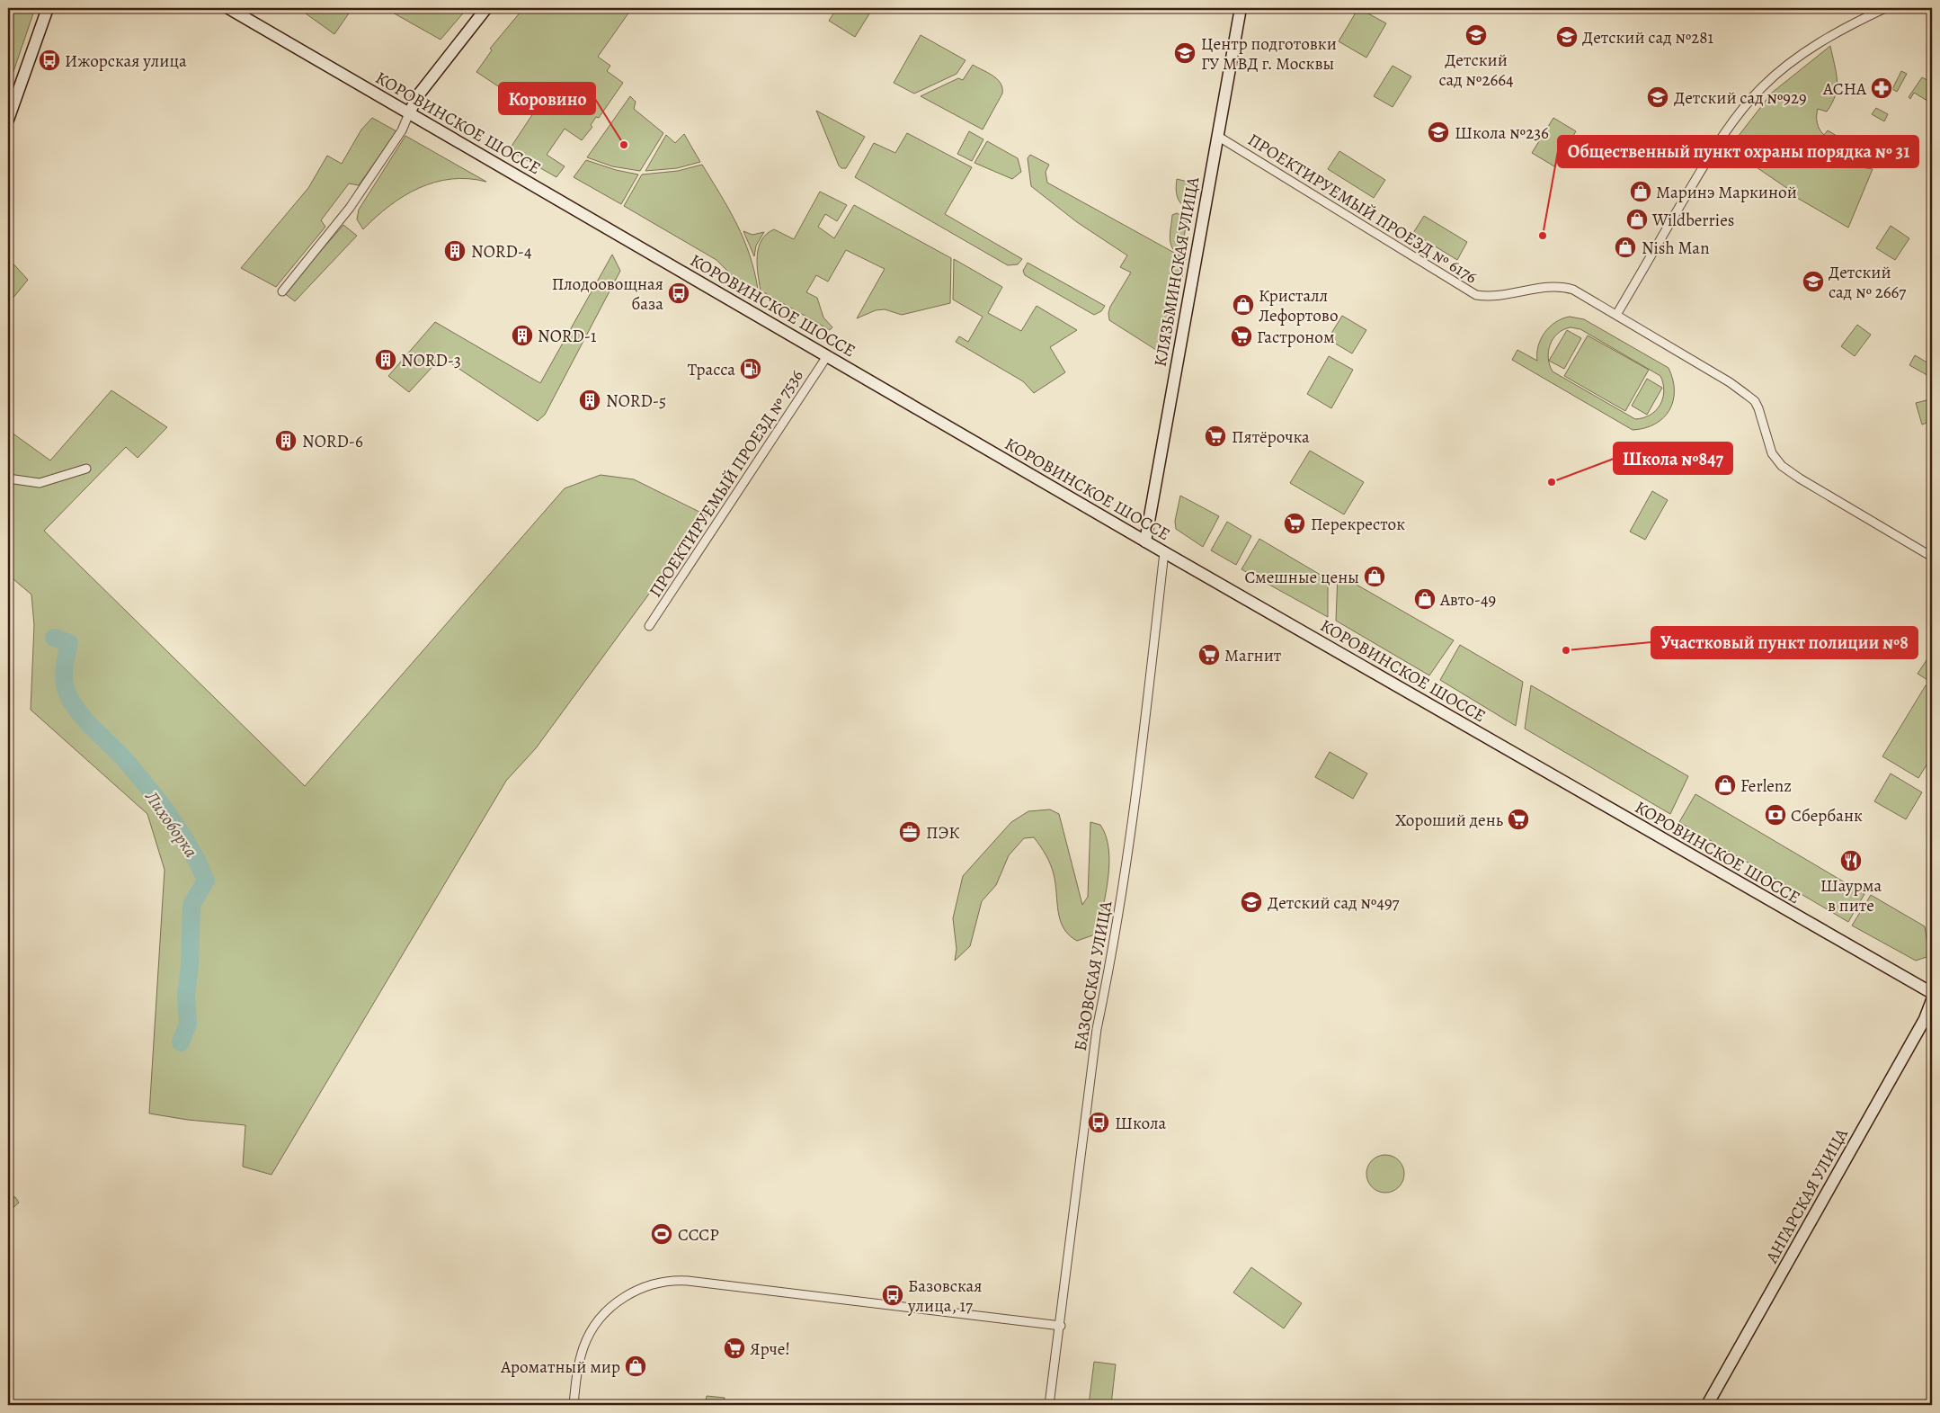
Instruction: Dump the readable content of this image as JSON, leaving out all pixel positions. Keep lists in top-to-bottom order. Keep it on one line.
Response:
{"streets":{"main road":["КОРОВИНСКОЕ ШОССЕ","КЛЯЗЬМИНСКАЯ УЛИЦА","АНГАРСКАЯ УЛИЦА"],"street":["ПРОЕКТИРУЕМЫЙ ПРОЕЗД № 6176","ПРОЕКТИРУЕМЫЙ ПРОЕЗД № 7536","БАЗОВСКАЯ УЛИЦА"]},"crossings":[["КОРОВИНСКОЕ ШОССЕ","КЛЯЗЬМИНСКАЯ УЛИЦА"],["КОРОВИНСКОЕ ШОССЕ","ПРОЕКТИРУЕМЫЙ ПРОЕЗД № 7536"],["КОРОВИНСКОЕ ШОССЕ","БАЗОВСКАЯ УЛИЦА"],["ПРОЕКТИРУЕМЫЙ ПРОЕЗД № 6176","КЛЯЗЬМИНСКАЯ УЛИЦА"]],"water":["Лихоборка"],"places":{"school or university":["Детский сад №2664","Детский сад №281","Центр подготовки ГУ МВД г. Москвы","Детский сад №929","Школа №236","Детский сад № 2667","Детский сад №497"],"bus stop":["Ижорская улица","Плодоовощная база","Школа","Базовская улица, 17"],"pharmacy":["АСНА"],"other":["Коровино","Общественный пункт охраны порядка № 31","Школа №847","Участковый пункт полиции №8"],"shop":["Маринэ Маркиной","Wildberries","Nish Man","Кристалл Лефортово","Смешные цены","Авто-49","Ferlenz","Ароматный мир"],"building":["NORD-4","NORD-1","NORD-3","NORD-5","NORD-6"],"supermarket":["Гастроном","Пятёрочка","Перекресток","Магнит","Хороший день","Ярче!"],"fuel station":["Трасса"],"bank":["Сбербанк"],"office":["ПЭК"],"restaurant":["Шаурма в пите"],"sports":["СССР"]}}
